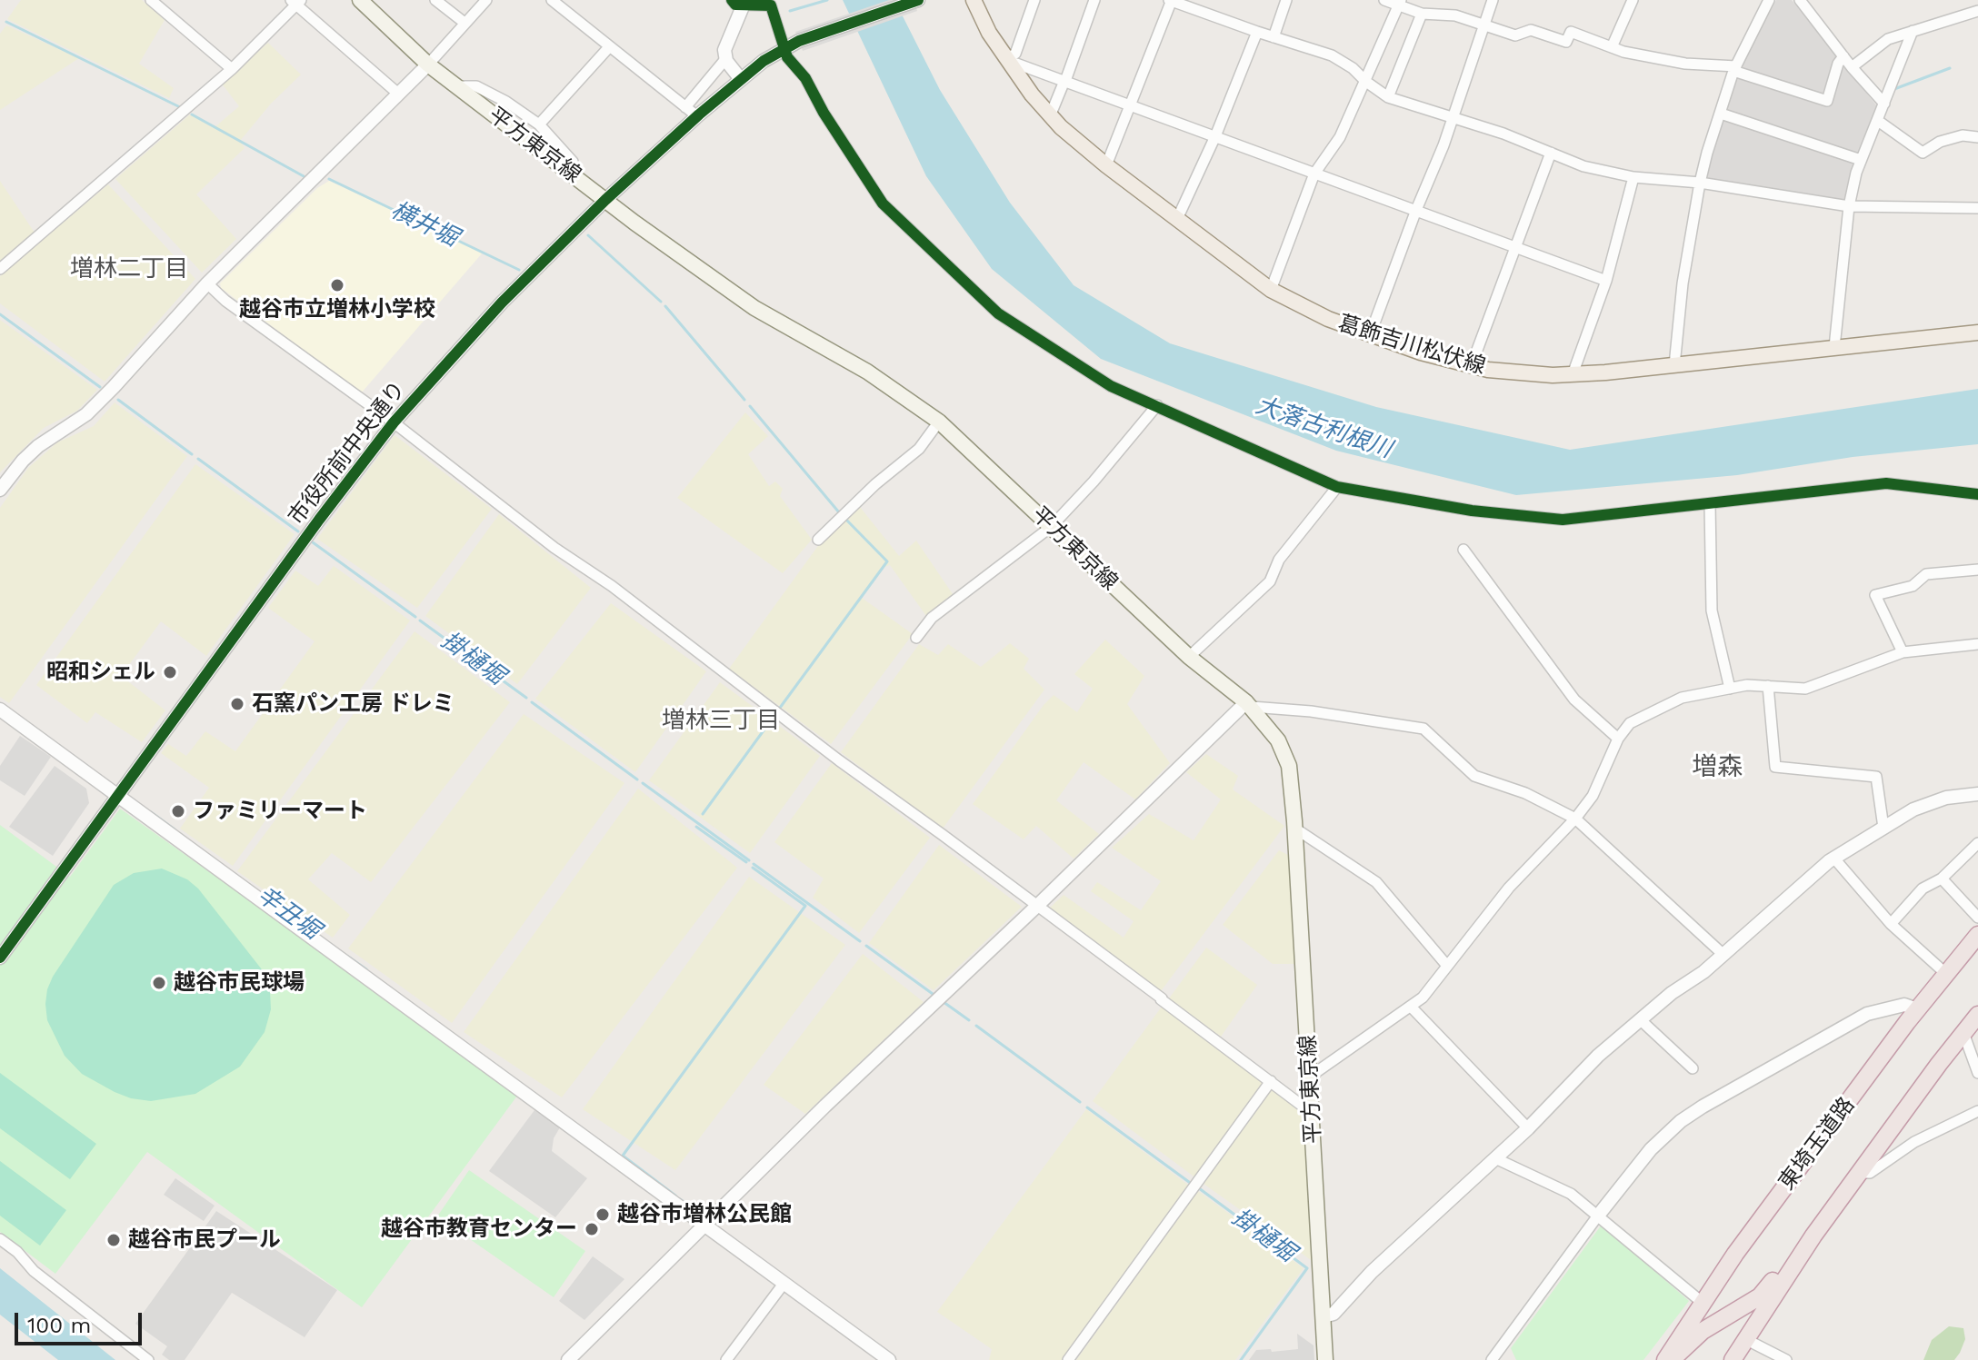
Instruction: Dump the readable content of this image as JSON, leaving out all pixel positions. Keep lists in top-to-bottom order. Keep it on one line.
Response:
{"streets":{"highway":["東埼玉道路"],"main road":["平方東京線","葛飾吉川松伏線"],"street":["市役所前中央通り"]},"crossings":[["平方東京線","市役所前中央通り"]],"districts":["増林二丁目","増林三丁目","増森"],"water":["横井堀","大落古利根川","掛樋堀","辛丑堀"],"places":["越谷市立増林小学校","昭和シェル","石窯パン工房 ドレミ","ファミリーマート","越谷市民球場","越谷市増林公民館","越谷市教育センター","越谷市民プール"],"scale_bar":"100 m"}
